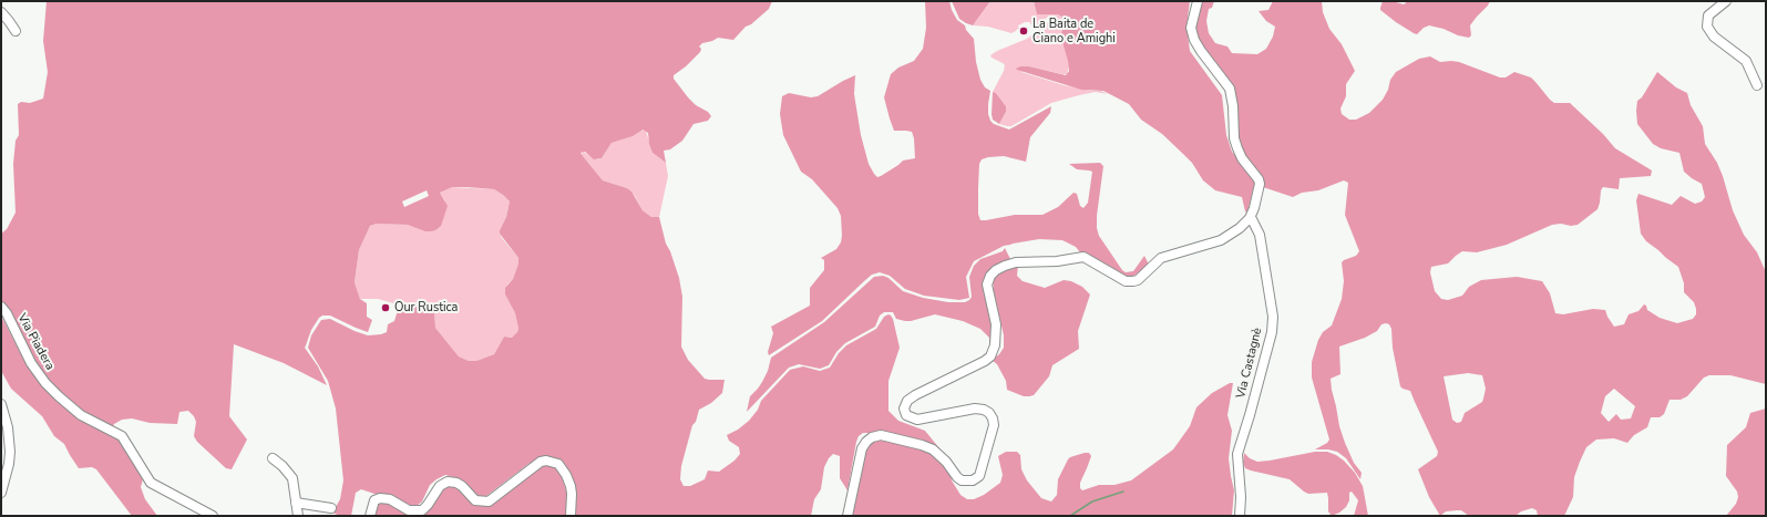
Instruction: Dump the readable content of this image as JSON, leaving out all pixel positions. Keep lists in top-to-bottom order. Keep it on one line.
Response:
{"streets":{"street":["Via Piadera","Via Castagnè"]},"places":["La Baita de Ciano e Amighi","Our Rustica"]}
